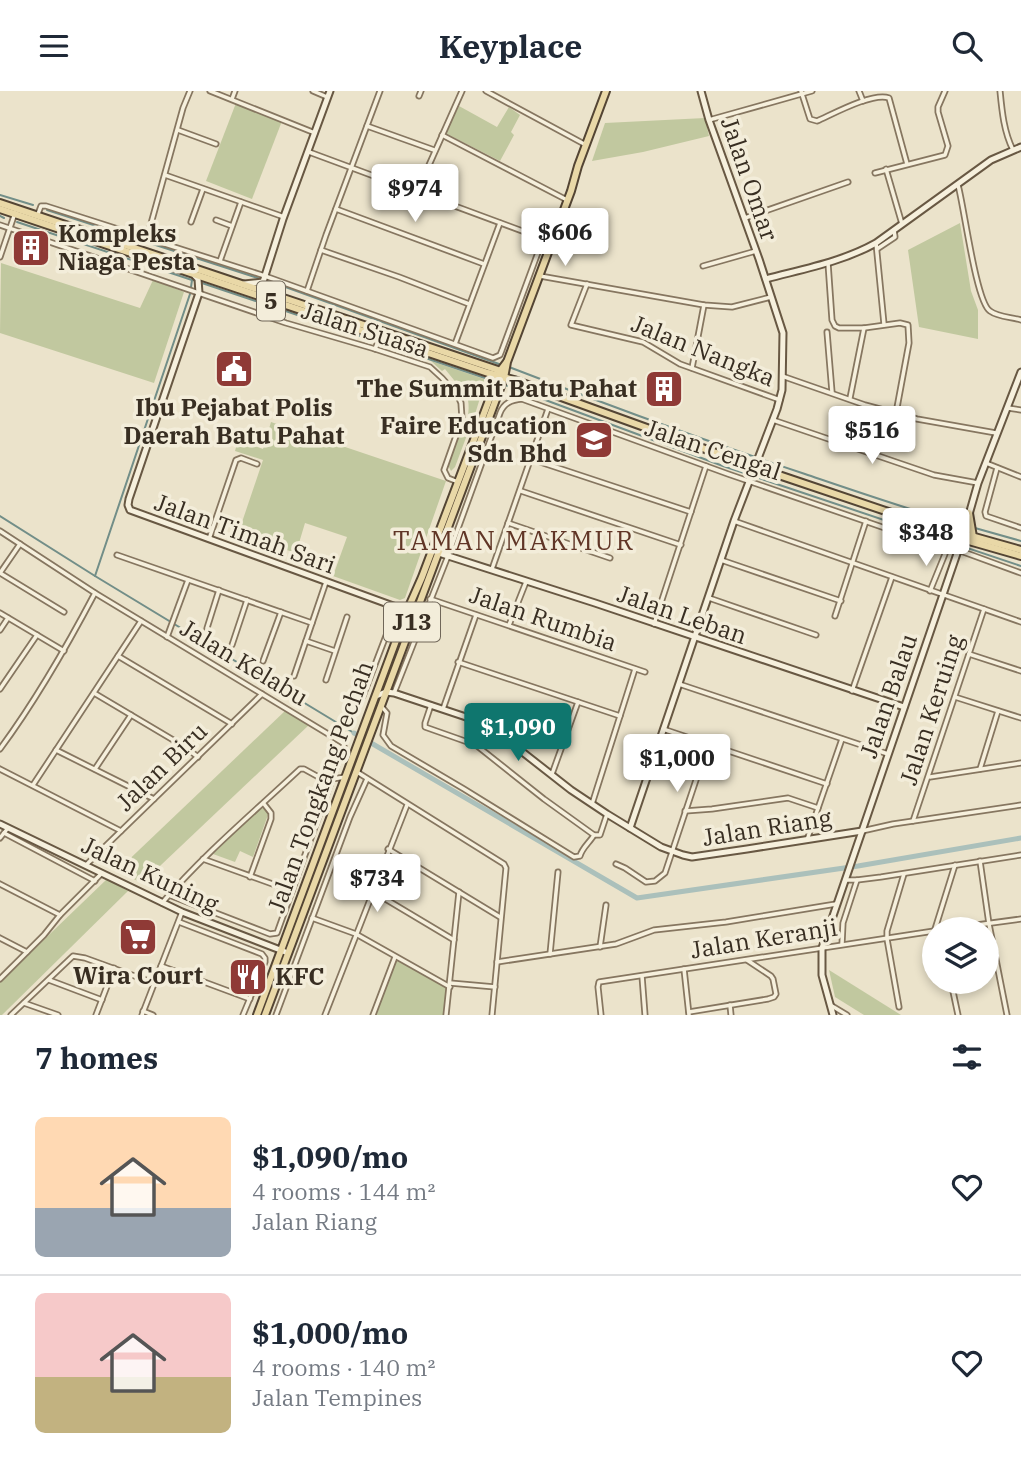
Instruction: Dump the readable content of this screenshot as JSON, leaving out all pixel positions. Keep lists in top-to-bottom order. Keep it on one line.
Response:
{"streets":{"main road":["5","J13","Jalan Tongkang Pechah"],"street":["Jalan Omar","Jalan Suasa","Jalan Nangka","Jalan Cengal","Jalan Timah Sari","Jalan Leban","Jalan Rumbia","Jalan Kelabu","Jalan Balau","Jalan Keruing","Jalan Biru","Jalan Riang","Jalan Kuning","Jalan Keranji"]},"crossings":[["Jalan Omar","5"],["Jalan Omar","Jalan Nangka"],["Jalan Omar","Jalan Cengal"],["Jalan Omar","Jalan Leban"],["Jalan Omar","Jalan Riang"],["5","Jalan Suasa"],["5","Jalan Cengal"],["5","Jalan Balau"],["5","Jalan Tongkang Pechah"],["Jalan Suasa","Jalan Timah Sari"],["Jalan Suasa","Jalan Tongkang Pechah"],["Jalan Cengal","Jalan Leban"],["Jalan Cengal","Jalan Rumbia"],["Jalan Cengal","Jalan Riang"],["Jalan Timah Sari","Jalan Tongkang Pechah"],["Jalan Leban","Jalan Balau"],["Jalan Leban","Jalan Tongkang Pechah"],["J13","Jalan Tongkang Pechah"],["Jalan Kelabu","Jalan Biru"],["Jalan Balau","Jalan Riang"],["Jalan Balau","Jalan Keranji"],["Jalan Biru","Jalan Kuning"],["Jalan Tongkang Pechah","Jalan Riang"],["Jalan Tongkang Pechah","Jalan Kuning"]],"districts":["TAMAN MAKMUR"],"places":{"building":["Kompleks Niaga Pesta","The Summit Batu Pahat"],"public building":["Ibu Pejabat Polis Daerah Batu Pahat"],"school or university":["Faire Education Sdn Bhd"],"supermarket":["Wira Court"],"restaurant":["KFC"]},"page":{"header":"Keyplace","price":["$974","$606","$516","$348","$1,090","$1,000","$734"],"heading":"7 homes","list":[{"name":"$1,090/mo","note":"4 rooms · 144 m² · Jalan Riang"},{"name":"$1,000/mo","note":"4 rooms · 140 m² · Jalan Tempines"}]}}
